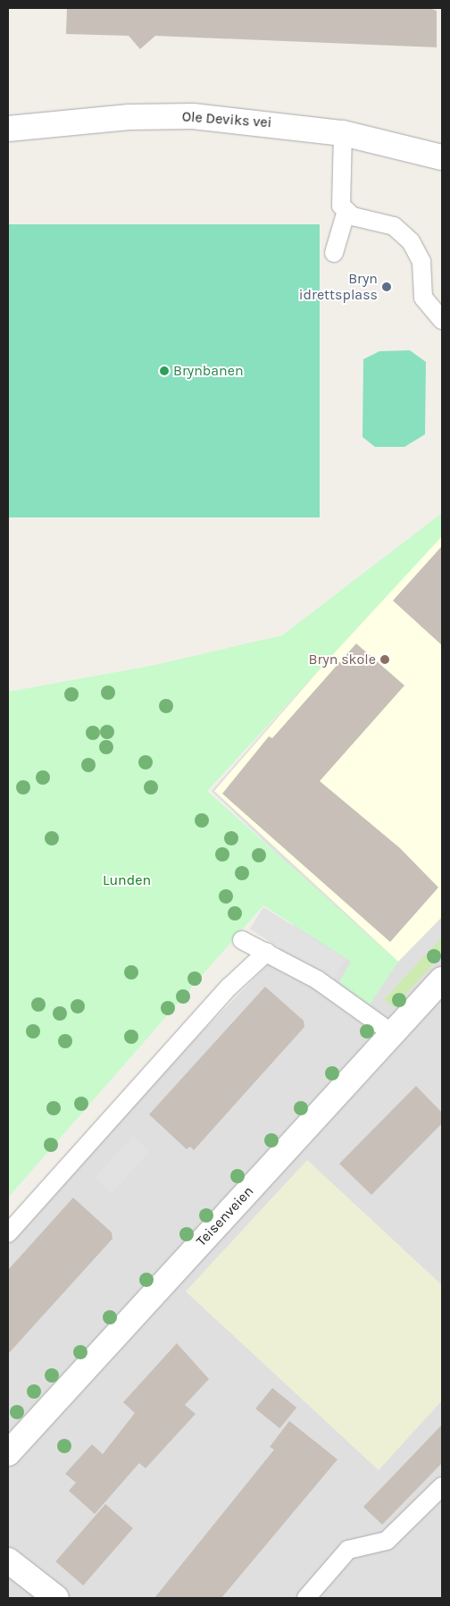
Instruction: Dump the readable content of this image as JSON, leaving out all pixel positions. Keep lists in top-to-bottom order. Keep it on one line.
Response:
{"streets":{"street":["Ole Deviks vei","Teisenveien"]},"parks":["Lunden"],"places":["Bryn idrettsplass","Brynbanen","Bryn skole"]}
